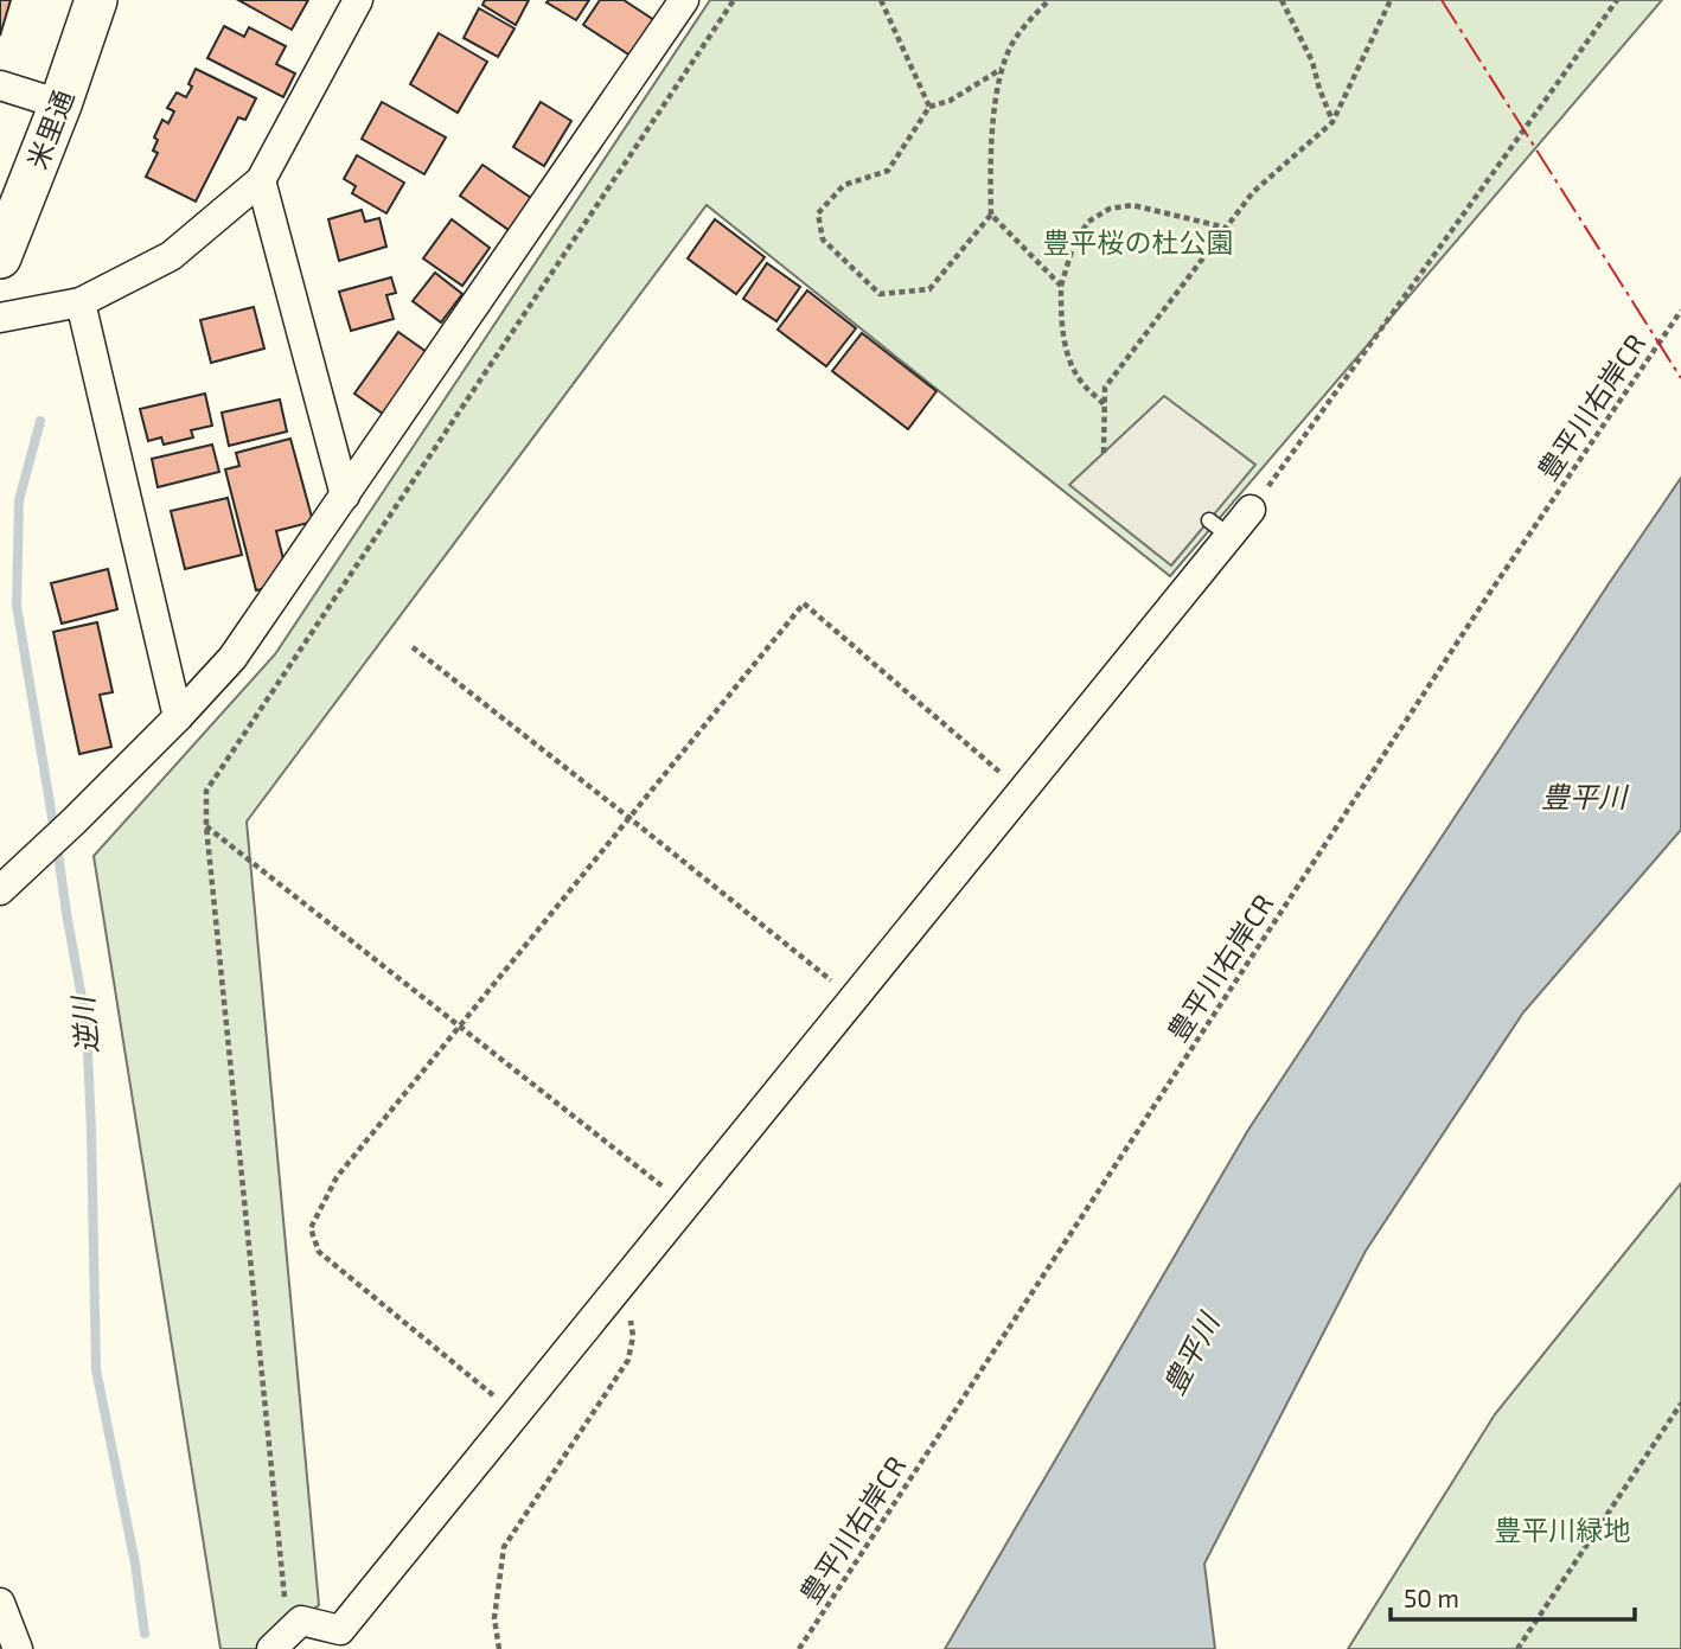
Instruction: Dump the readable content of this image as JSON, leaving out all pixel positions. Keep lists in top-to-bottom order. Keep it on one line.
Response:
{"streets":{"street":["米里通"],"path":["豊平川右岸CR"]},"water":["豊平川","逆川"],"parks":["豊平桜の杜公園","豊平川緑地"],"scale_bar":"50 m"}
